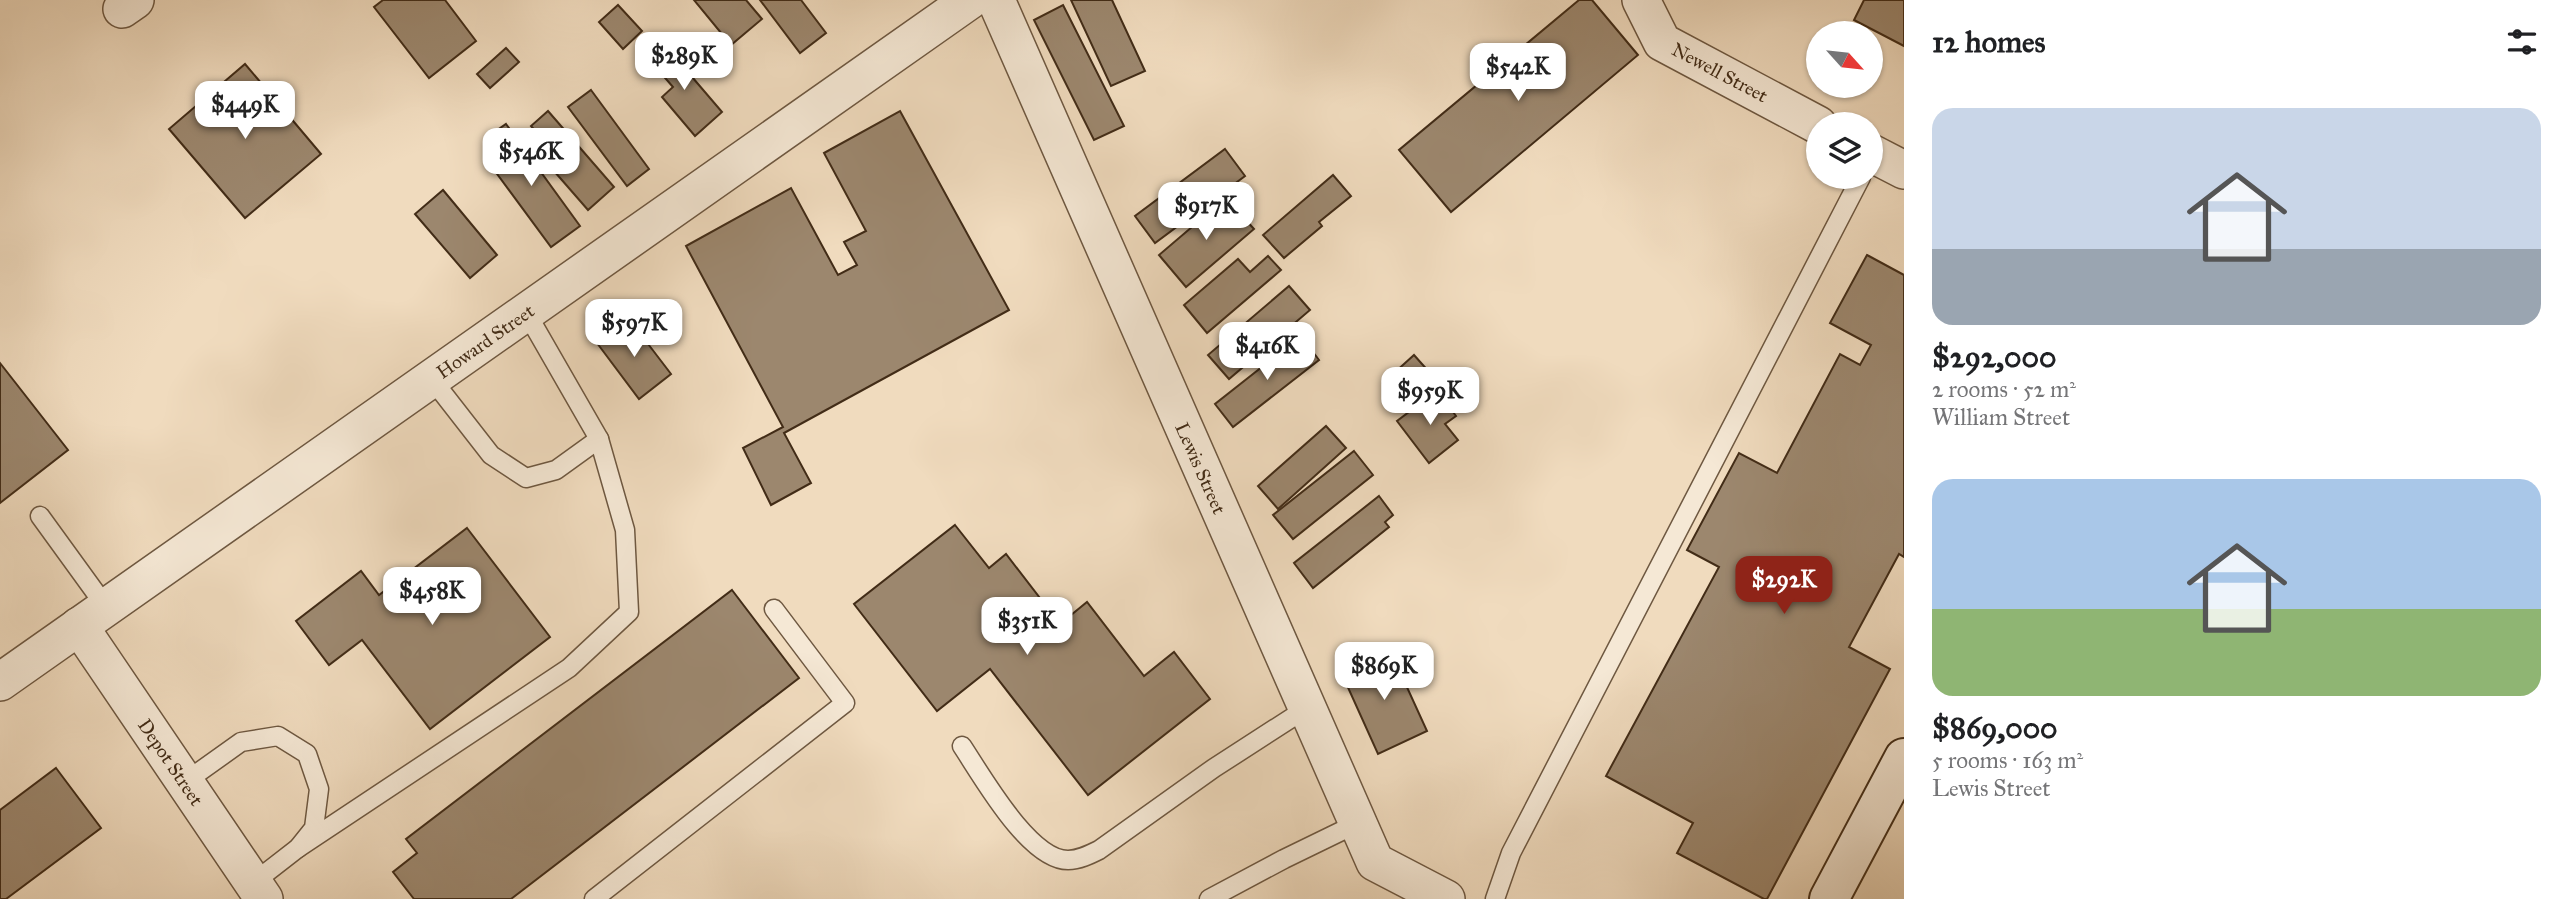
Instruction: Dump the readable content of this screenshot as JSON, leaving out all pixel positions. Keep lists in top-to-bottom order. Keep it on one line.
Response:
{"streets":{"street":["Newell Street","Howard Street","Lewis Street","Depot Street"]},"crossings":[["Howard Street","Depot Street"]],"north":"bottom right","page":{"heading":"12 homes","price":["$289K","$542K","$449K","$546K","$917K","$597K","$416K","$959K","$292K","$458K","$351K","$869K"],"list":[{"name":"$292,000","note":"2 rooms · 52 m² · William Street"},{"name":"$869,000","note":"5 rooms · 163 m² · Lewis Street"}]}}
